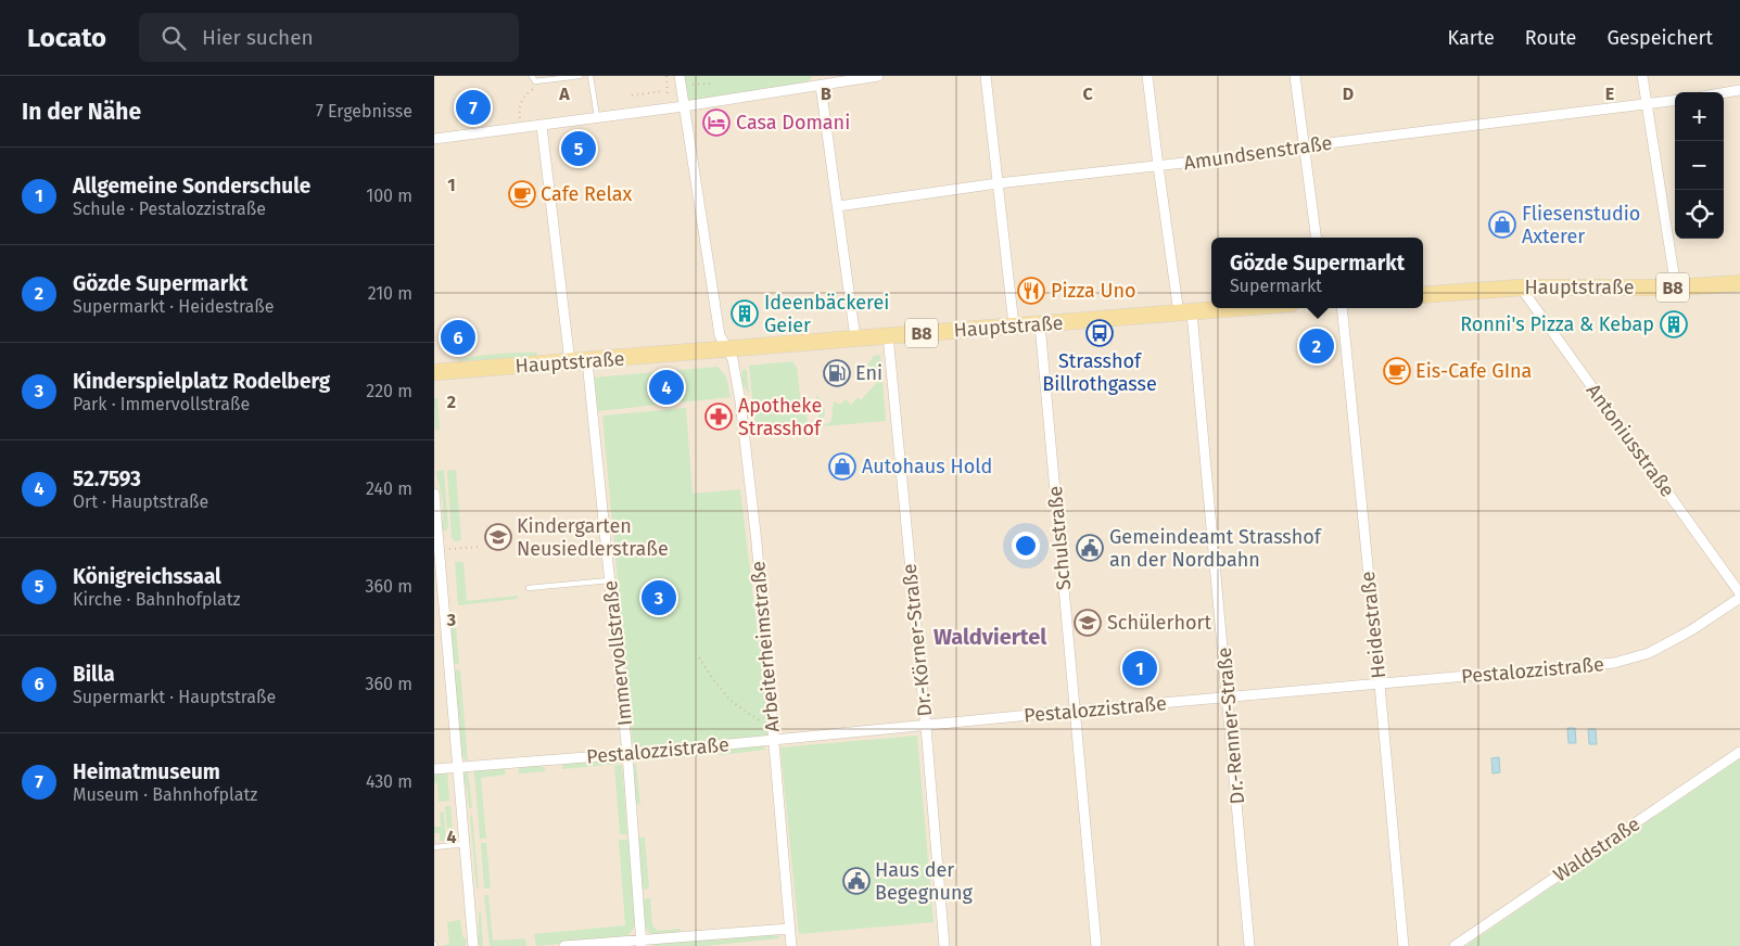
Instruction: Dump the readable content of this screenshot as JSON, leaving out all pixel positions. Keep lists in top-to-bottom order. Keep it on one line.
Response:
{"streets":{"main road":["Hauptstraße","B8"],"street":["Amundsenstraße","Antoniusstraße","Schulstraße","Heidestraße","Dr.-Körner-Straße","Arbeiterheimstraße","Immervollstraße","Pestalozzistraße","Dr.-Renner-Straße","Waldstraße"]},"crossings":[["Amundsenstraße","Dr.-Renner-Straße"],["Hauptstraße","Antoniusstraße"],["Hauptstraße","Schulstraße"],["Hauptstraße","Dr.-Körner-Straße"],["Hauptstraße","Arbeiterheimstraße"],["Hauptstraße","Immervollstraße"],["Hauptstraße","Dr.-Renner-Straße"],["Schulstraße","Pestalozzistraße"],["Heidestraße","Pestalozzistraße"],["Dr.-Körner-Straße","Pestalozzistraße"],["Arbeiterheimstraße","Pestalozzistraße"],["Immervollstraße","Pestalozzistraße"],["Pestalozzistraße","Dr.-Renner-Straße"]],"districts":["Waldviertel"],"places":{"hotel":["Casa Domani"],"cafe":["Cafe Relax","Eis-Cafe GIna"],"shop":["Fliesenstudio Axterer","Autohaus Hold"],"restaurant":["Pizza Uno"],"building":["Ideenbäckerei Geier","Ronni's Pizza & Kebap"],"bus stop":["Strasshof Billrothgasse"],"fuel station":["Eni"],"pharmacy":["Apotheke Strasshof"],"school or university":["Kindergarten Neusiedlerstraße","Schülerhort"],"public building":["Gemeindeamt Strasshof an der Nordbahn","Haus der Begegnung"]},"page":{"header":"Locato","search":"Hier suchen","nav":["Karte","Route","Gespeichert"],"heading":["In der Nähe","7 Ergebnisse"],"pins":["7","5","6","2","4","3","1"],"map_buttons":["+","−"],"list":[{"mark":"1","name":"Allgemeine Sonderschule","note":"Schule · Pestalozzistraße","value":"100 m"},{"mark":"2","name":"Gözde Supermarkt","note":"Supermarkt · Heidestraße","value":"210 m"},{"mark":"3","name":"Kinderspielplatz Rodelberg","note":"Park · Immervollstraße","value":"220 m"},{"mark":"4","name":"52.7593","note":"Ort · Hauptstraße","value":"240 m"},{"mark":"5","name":"Königreichssaal","note":"Kirche · Bahnhofplatz","value":"360 m"},{"mark":"6","name":"Billa","note":"Supermarkt · Hauptstraße","value":"360 m"},{"mark":"7","name":"Heimatmuseum","note":"Museum · Bahnhofplatz","value":"430 m"}],"popup":["Gözde Supermarkt","Supermarkt"]},"grid":{"columns":["A","B","C","D","E"],"rows":["1","2","3","4"]}}
